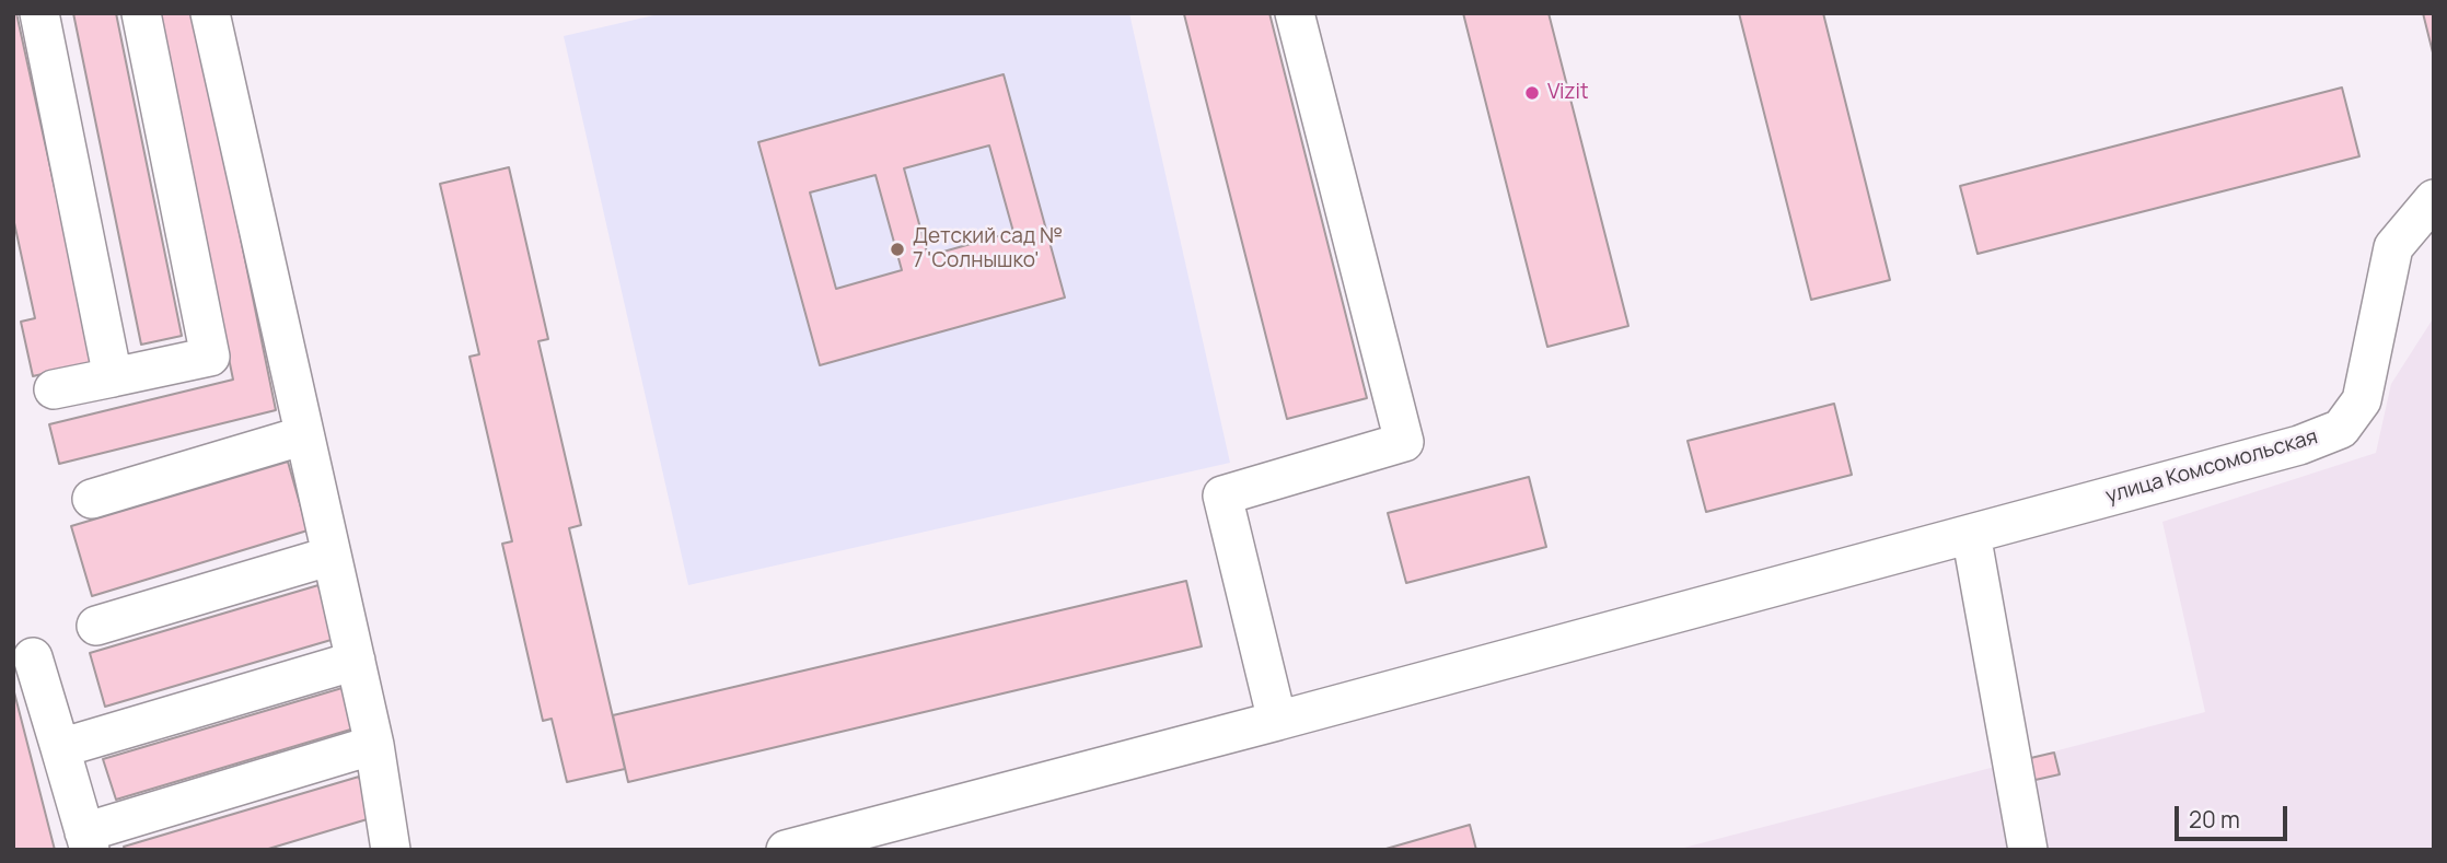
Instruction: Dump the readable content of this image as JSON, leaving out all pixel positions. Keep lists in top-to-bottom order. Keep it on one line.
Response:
{"streets":{"street":["улица Комсомольская"]},"places":["Vizit","Детский сад № 7 'Солнышко'"],"scale_bar":"20 m"}
